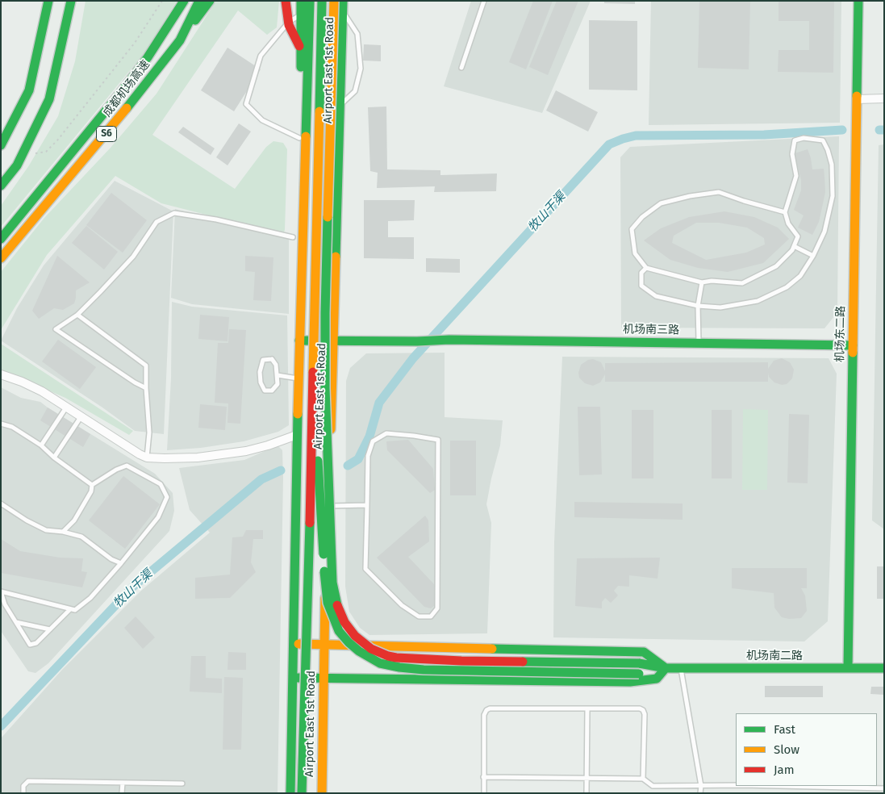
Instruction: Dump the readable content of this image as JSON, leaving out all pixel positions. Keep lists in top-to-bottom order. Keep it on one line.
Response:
{"streets":{"main road":["Airport East 1st Road","成都机场高速","S6","机场南三路","机场东二路","机场南二路"]},"crossings":[["Airport East 1st Road","机场南三路"],["机场南三路","机场东二路"],["机场东二路","机场南二路"]],"water":["牧山干渠"],"legend":["Fast","Slow","Jam"]}
